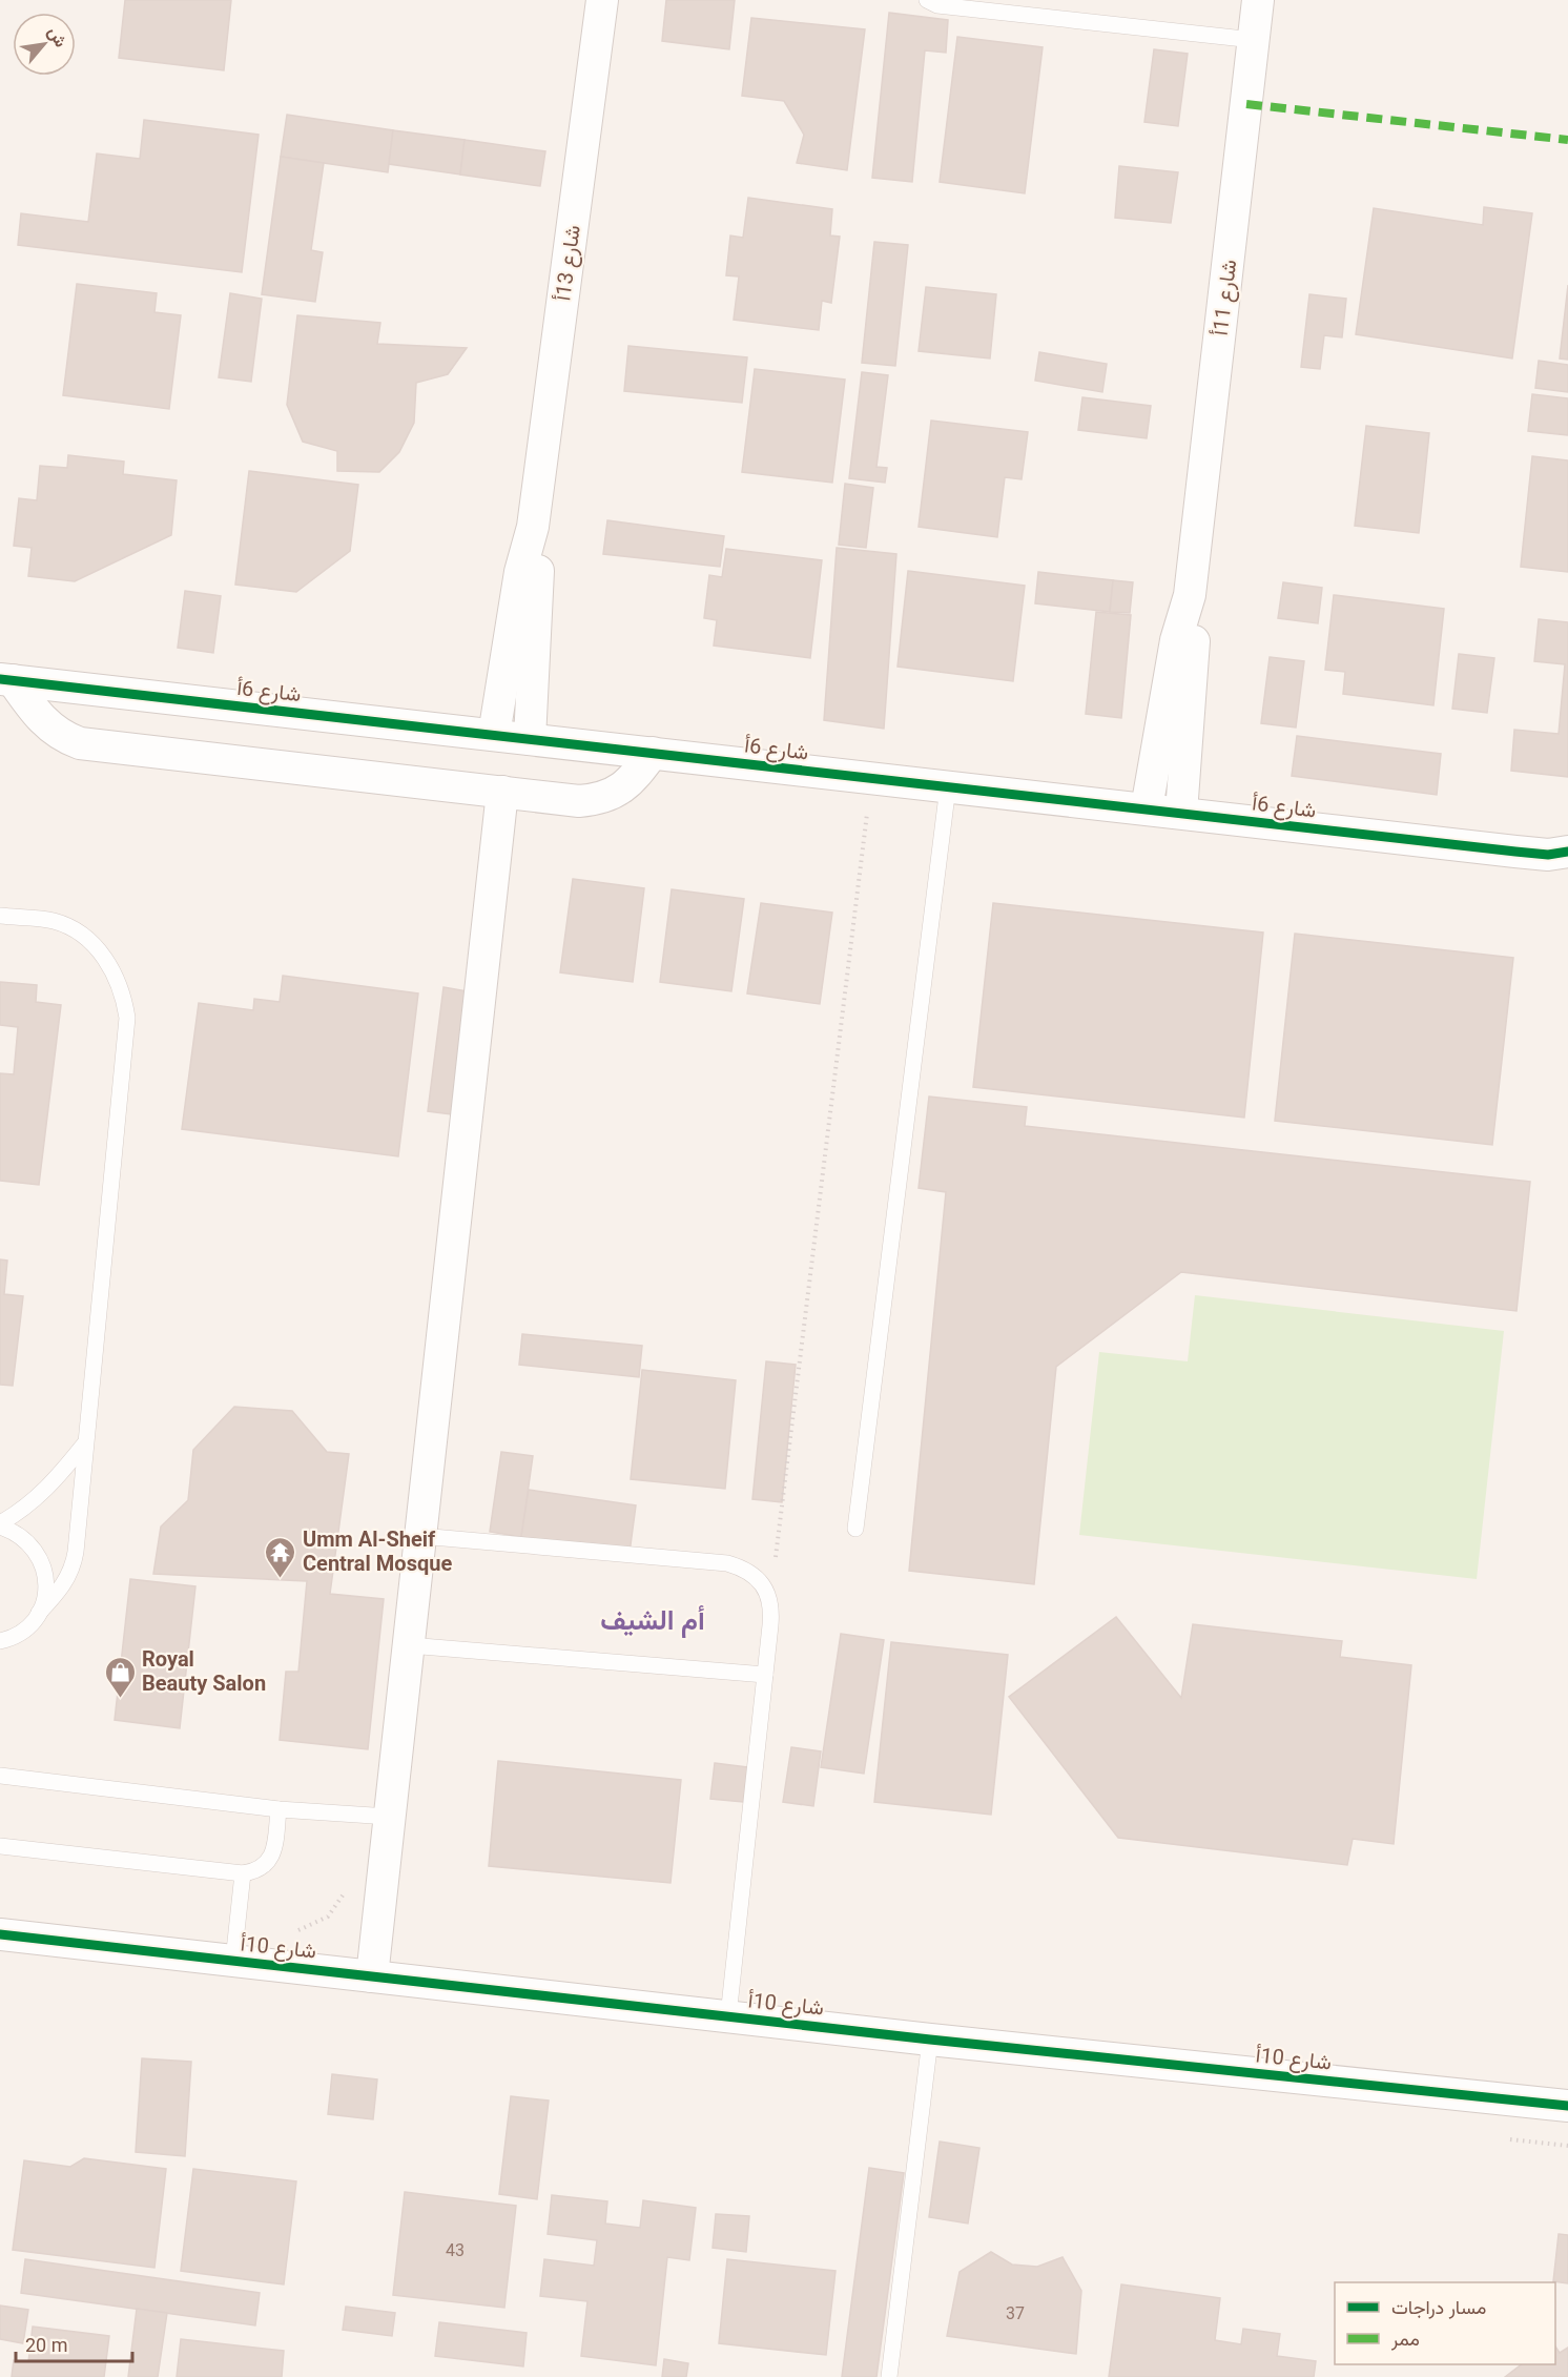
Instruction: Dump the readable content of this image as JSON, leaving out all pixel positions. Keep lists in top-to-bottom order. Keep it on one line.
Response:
{"streets":{"street":["شارع 13أ","شارع 11أ","شارع 6أ","شارع 10أ"]},"crossings":[["شارع 13أ","شارع 6أ"],["شارع 11أ","شارع 6أ"]],"districts":["أم الشيف"],"places":{"temple":["Umm Al-Sheif Central Mosque"],"shop":["Royal Beauty Salon"]},"house_numbers":["43","37"],"legend":["مسار دراجات","ممر"],"scale_bar":"20 m","north":"top right"}
